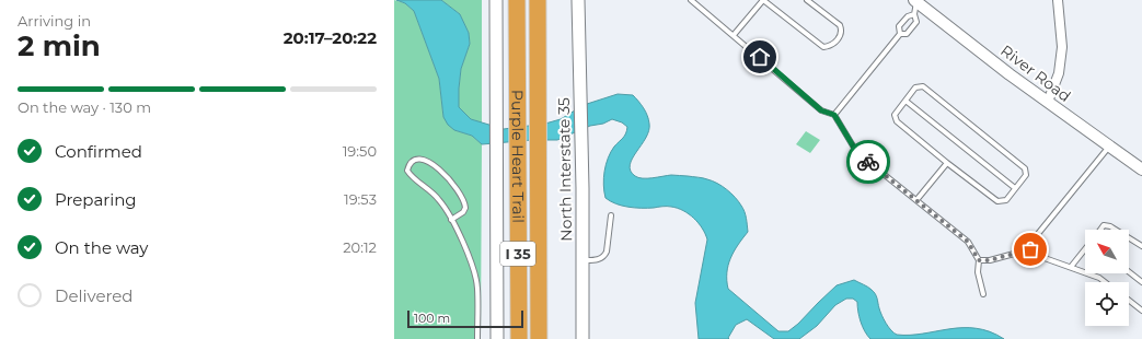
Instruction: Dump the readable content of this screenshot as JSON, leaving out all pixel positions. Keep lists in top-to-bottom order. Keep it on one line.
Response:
{"streets":{"highway":["Purple Heart Trail","I 35"],"main road":["North Interstate 35"],"street":["River Road"]},"scale_bar":"100 m","north":"top left","page":{"heading":["2 min","Arriving in","20:17–20:22"],"bar":"On the way · 130 m","list":[["Confirmed","19:50"],["Preparing","19:53"],["On the way","20:12"],"Delivered"],"scale":"100 m"}}
